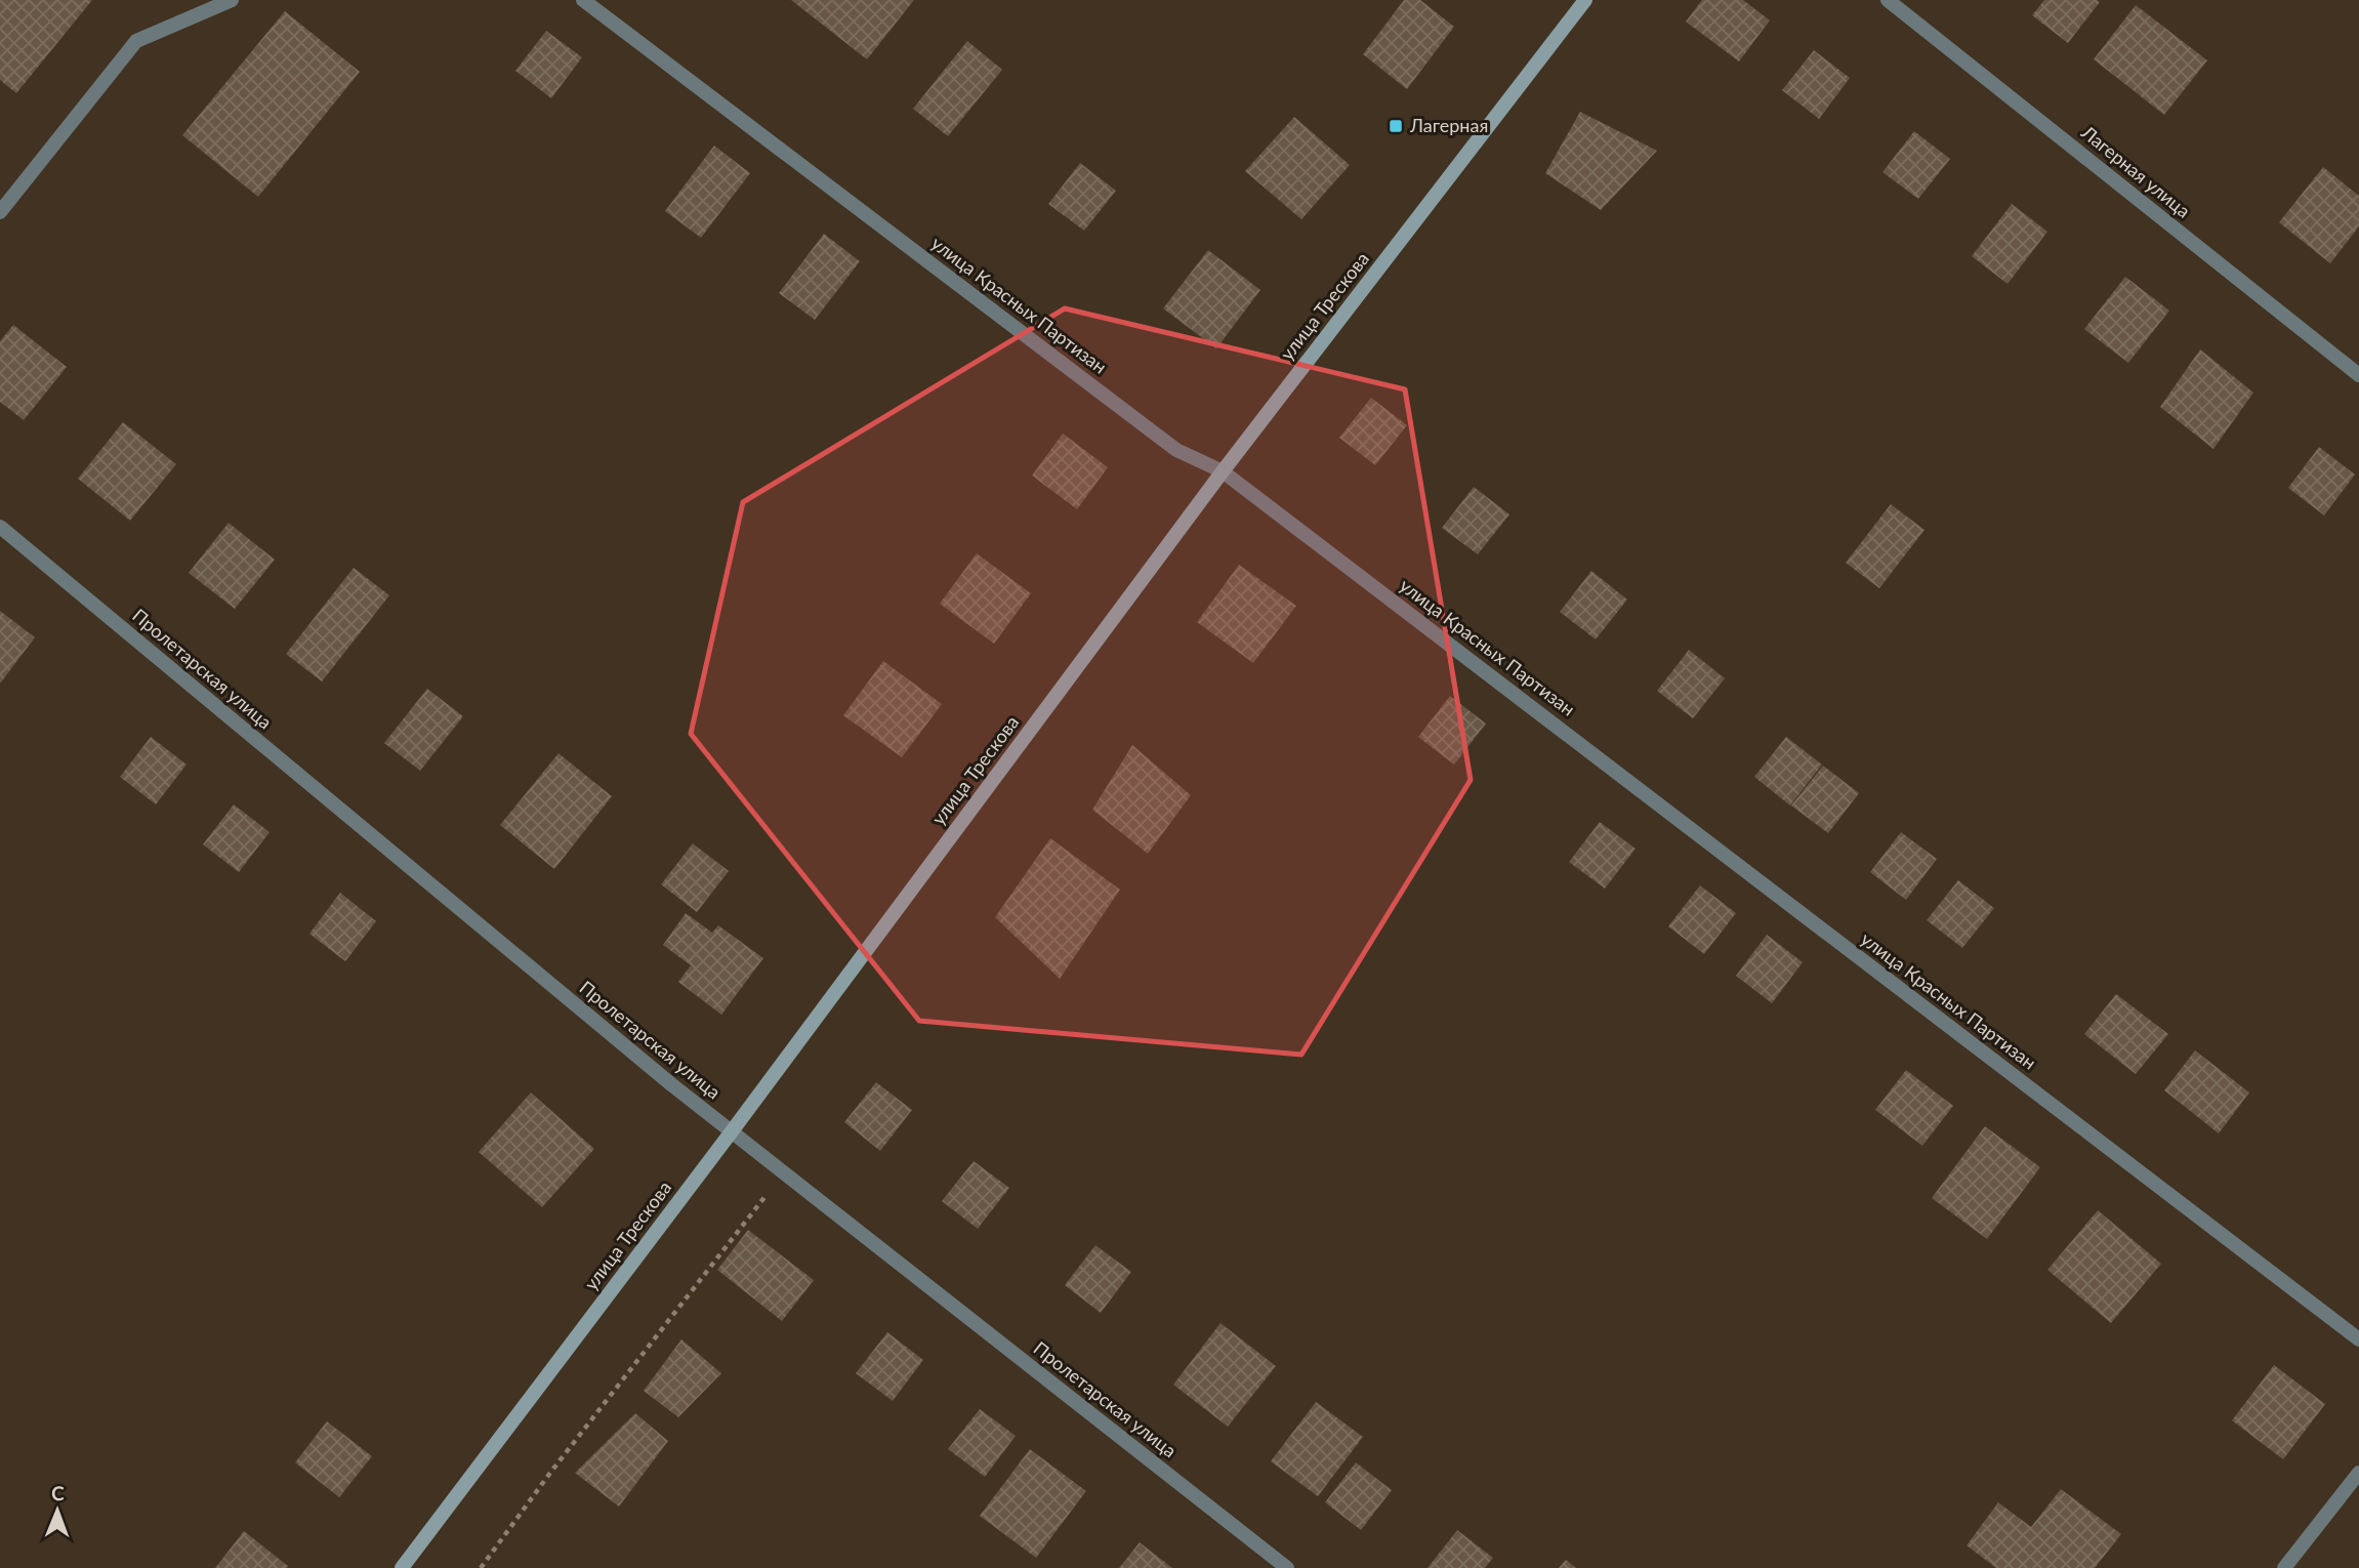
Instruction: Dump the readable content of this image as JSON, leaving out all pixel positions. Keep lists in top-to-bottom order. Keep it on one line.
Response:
{"streets":{"main road":["улица Трескова"],"street":["Лагерная улица","улица Красных Партизан","Пролетарская улица"]},"crossings":[["улица Красных Партизан","улица Трескова"],["улица Трескова","Пролетарская улица"]],"places":{"transit":["Лагерная"]},"north":"top"}
